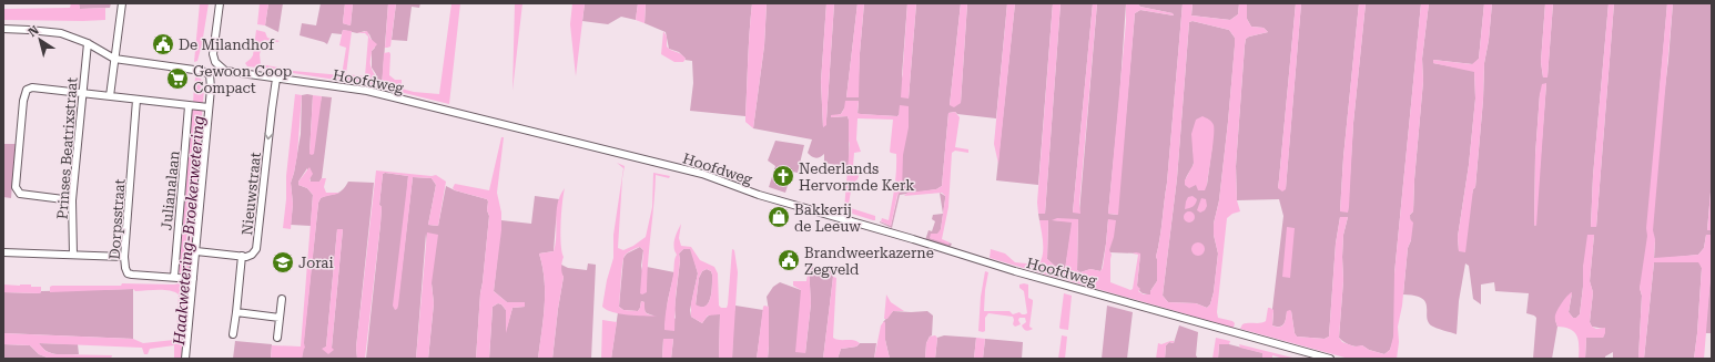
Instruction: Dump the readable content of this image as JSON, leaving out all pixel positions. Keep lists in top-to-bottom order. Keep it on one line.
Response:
{"streets":{"street":["Hoofdweg","Prinses Beatrixstraat","Julianalaan","Nieuwstraat","Dorpsstraat"]},"crossings":[["Hoofdweg","Nieuwstraat"],["Julianalaan","Dorpsstraat"]],"one_way":["Nieuwstraat"],"water":["Haakwetering-Broekerwetering"],"places":{"public building":["De Milandhof","Brandweerkazerne Zegveld"],"supermarket":["Gewoon Coop Compact"],"church":["Nederlands Hervormde Kerk"],"shop":["Bakkerij de Leeuw"],"school or university":["Jorai"]},"north":"top left"}
